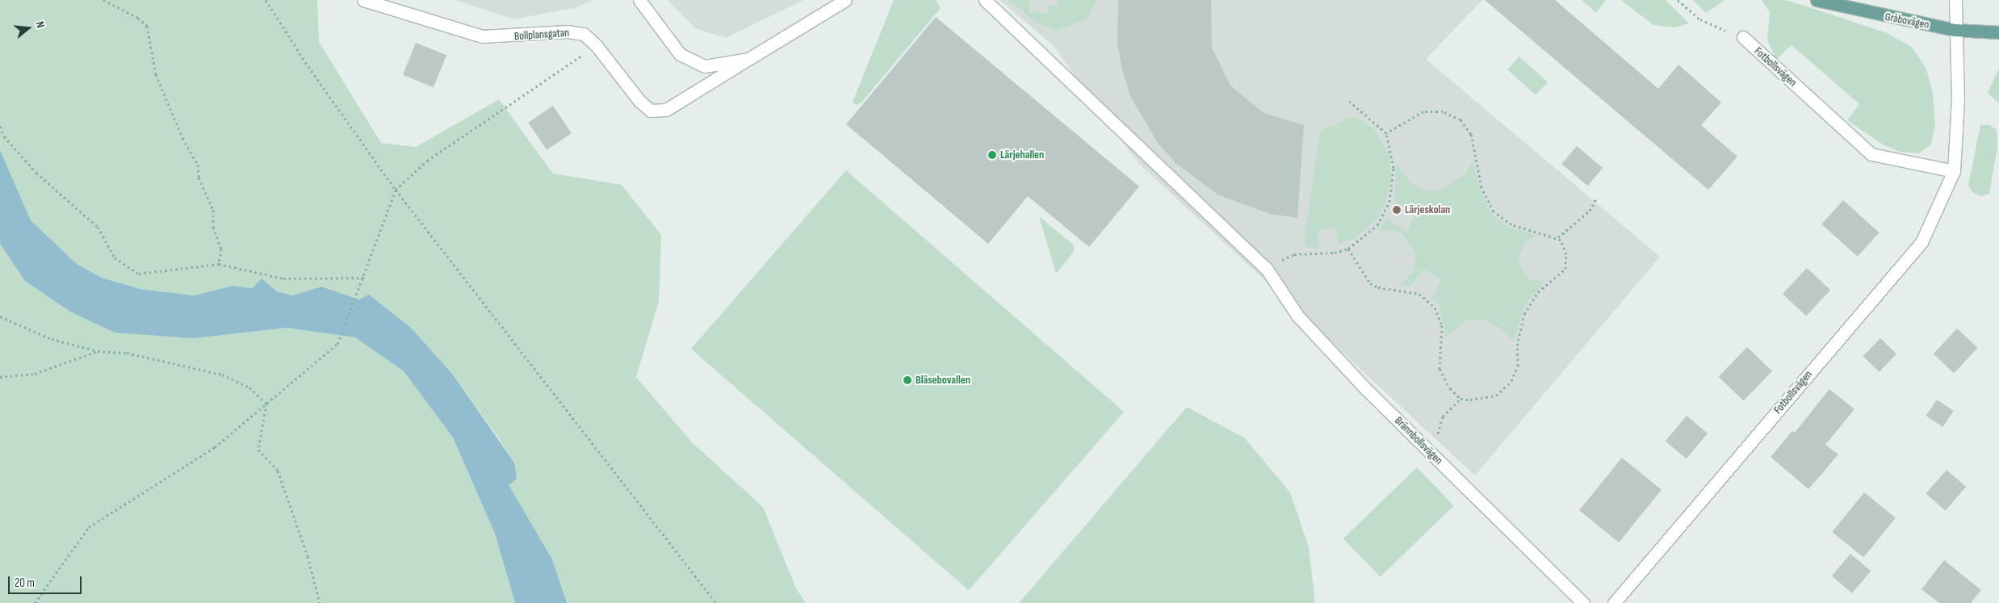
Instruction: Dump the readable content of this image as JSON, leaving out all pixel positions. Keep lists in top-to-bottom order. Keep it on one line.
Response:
{"streets":{"main road":["Gråbovägen"],"street":["Bollplansgatan","Fotbollsvägen","Brännbollsvägen"]},"crossings":[["Gråbovägen","Fotbollsvägen"]],"places":["Lärjehallen","Lärjeskolan","Bläsebovallen"],"scale_bar":"20 m","north":"right"}
